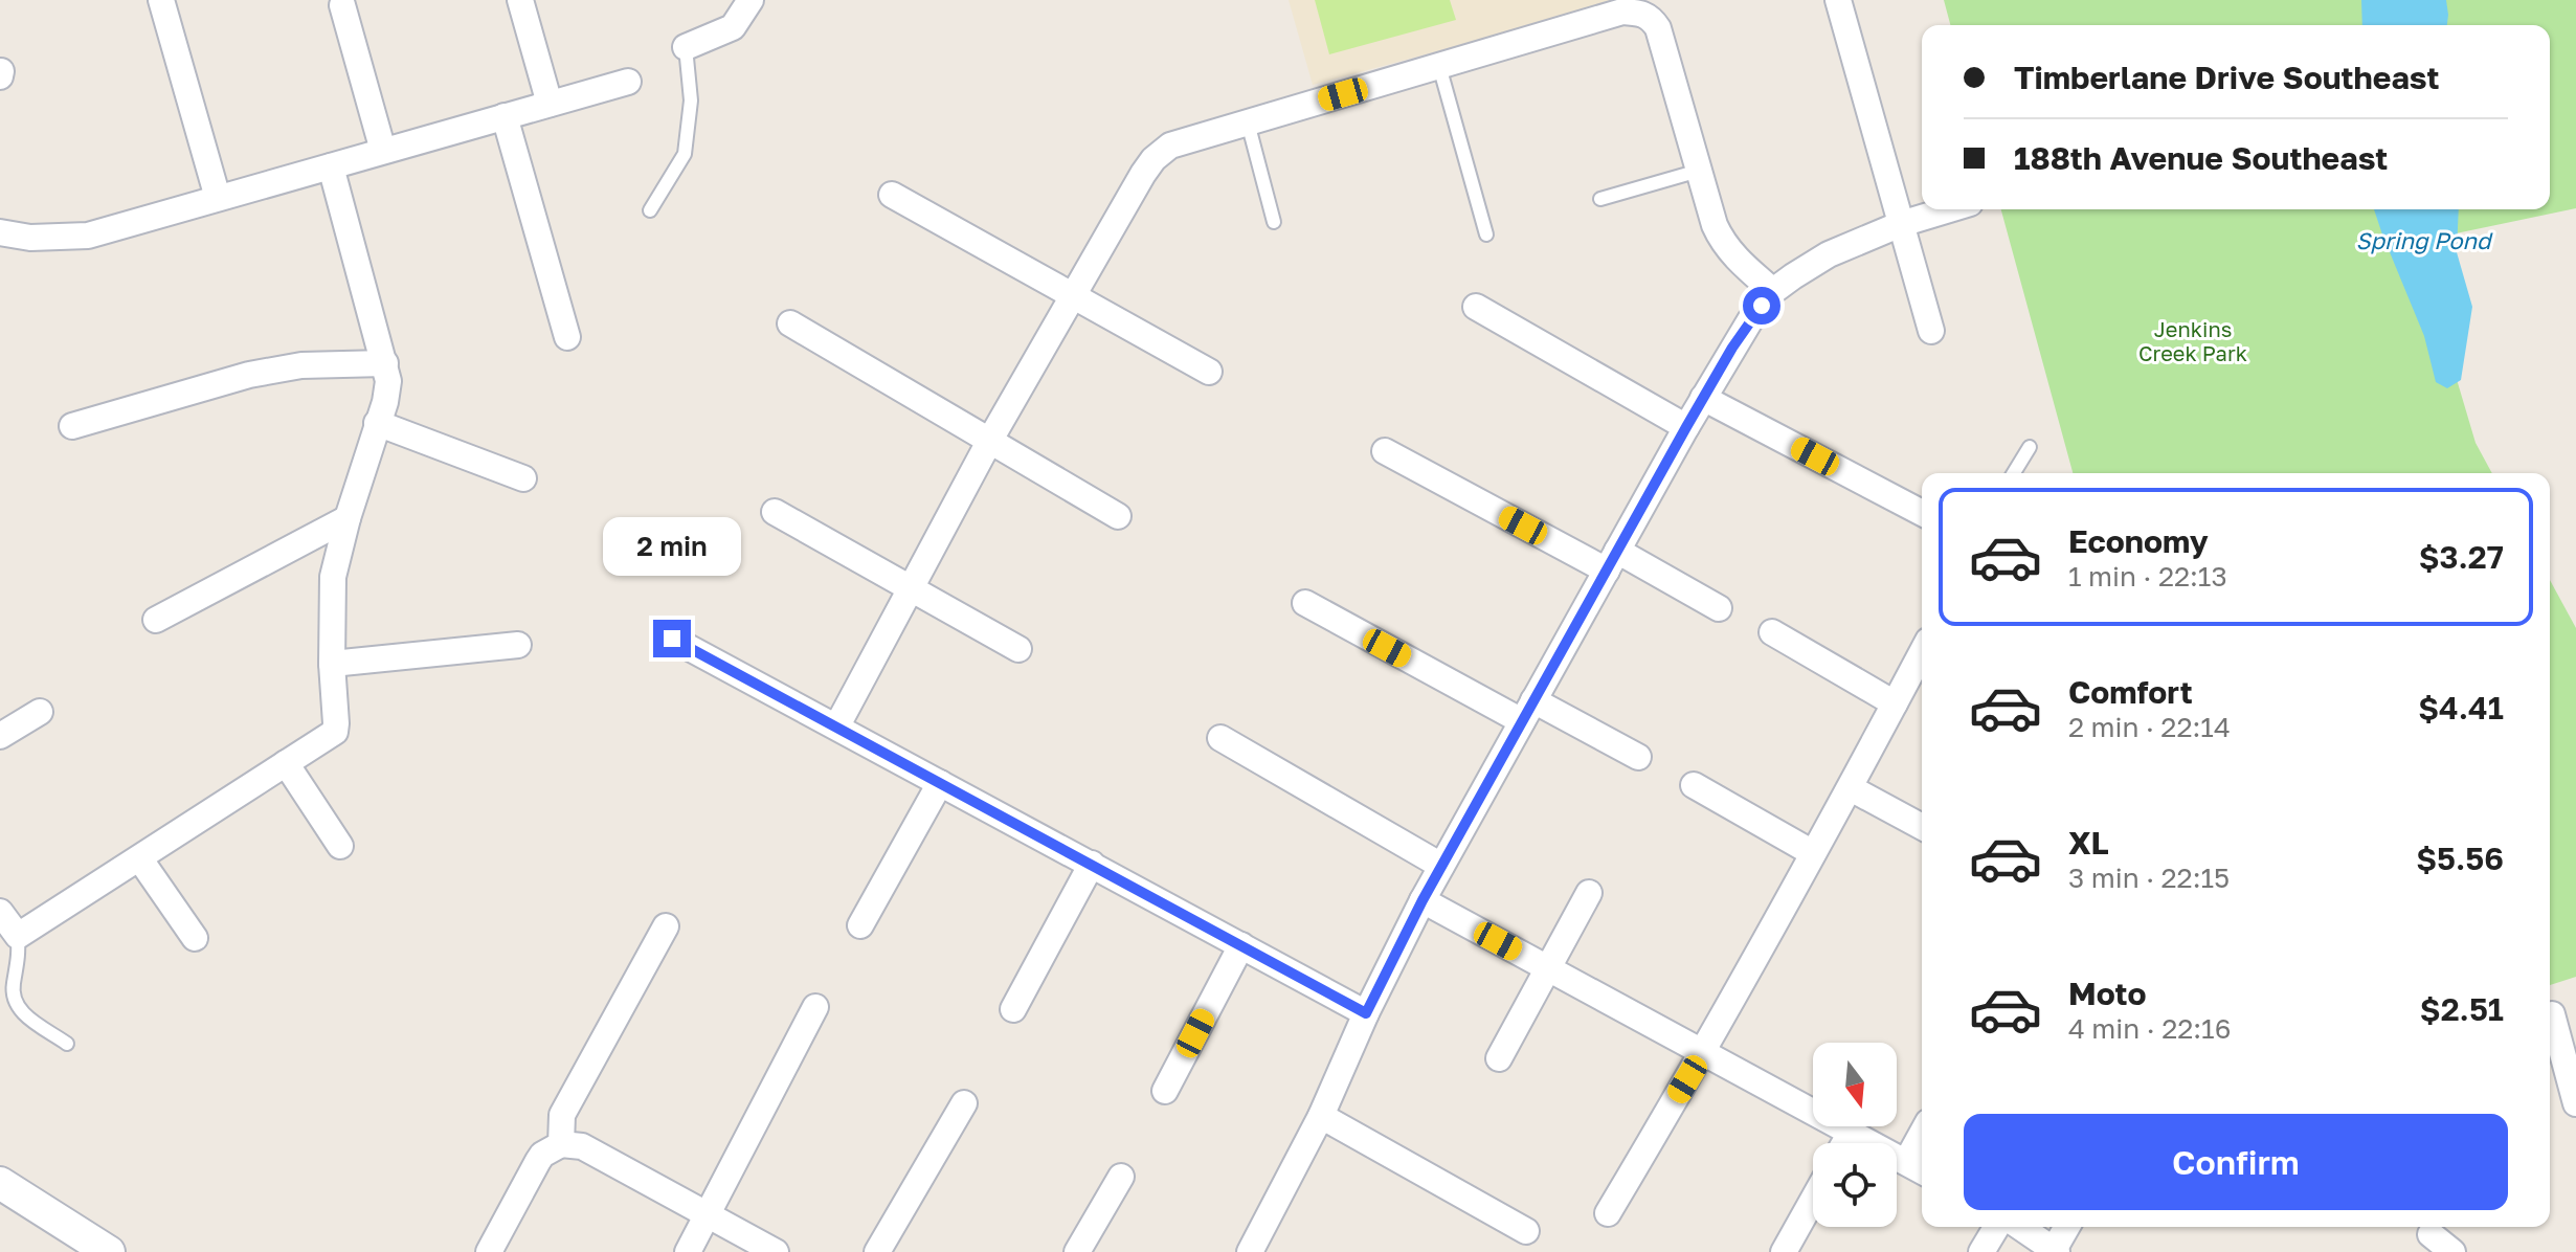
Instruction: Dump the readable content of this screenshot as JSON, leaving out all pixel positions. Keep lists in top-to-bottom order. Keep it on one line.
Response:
{"water":["Spring Pond"],"parks":["Jenkins Creek Park"],"north":"bottom","page":{"banner":["Timberlane Drive Southeast","188th Avenue Southeast"],"list":[{"name":"Economy","note":"1 min · 22:13","value":"$3.27"},{"name":"Comfort","note":"2 min · 22:14","value":"$4.41"},{"name":"XL","note":"3 min · 22:15","value":"$5.56"},{"name":"Moto","note":"4 min · 22:16","value":"$2.51"}],"bubble":"2 min","buttons":"Confirm"}}
